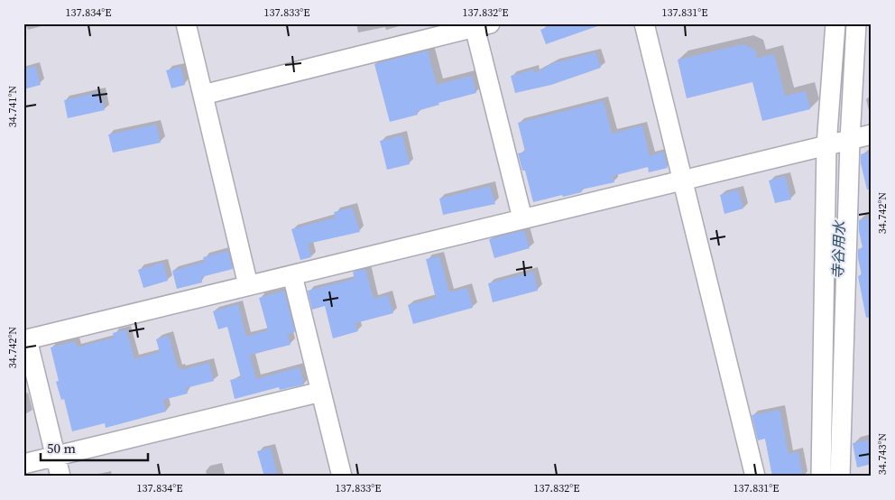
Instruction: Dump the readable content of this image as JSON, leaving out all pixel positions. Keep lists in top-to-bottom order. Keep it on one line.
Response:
{"water":["寺谷用水"],"scale_bar":"50 m","coordinates":["137.834°E","137.833°E","137.832°E","137.831°E","34.741°N","34.742°N","34.743°N"]}
